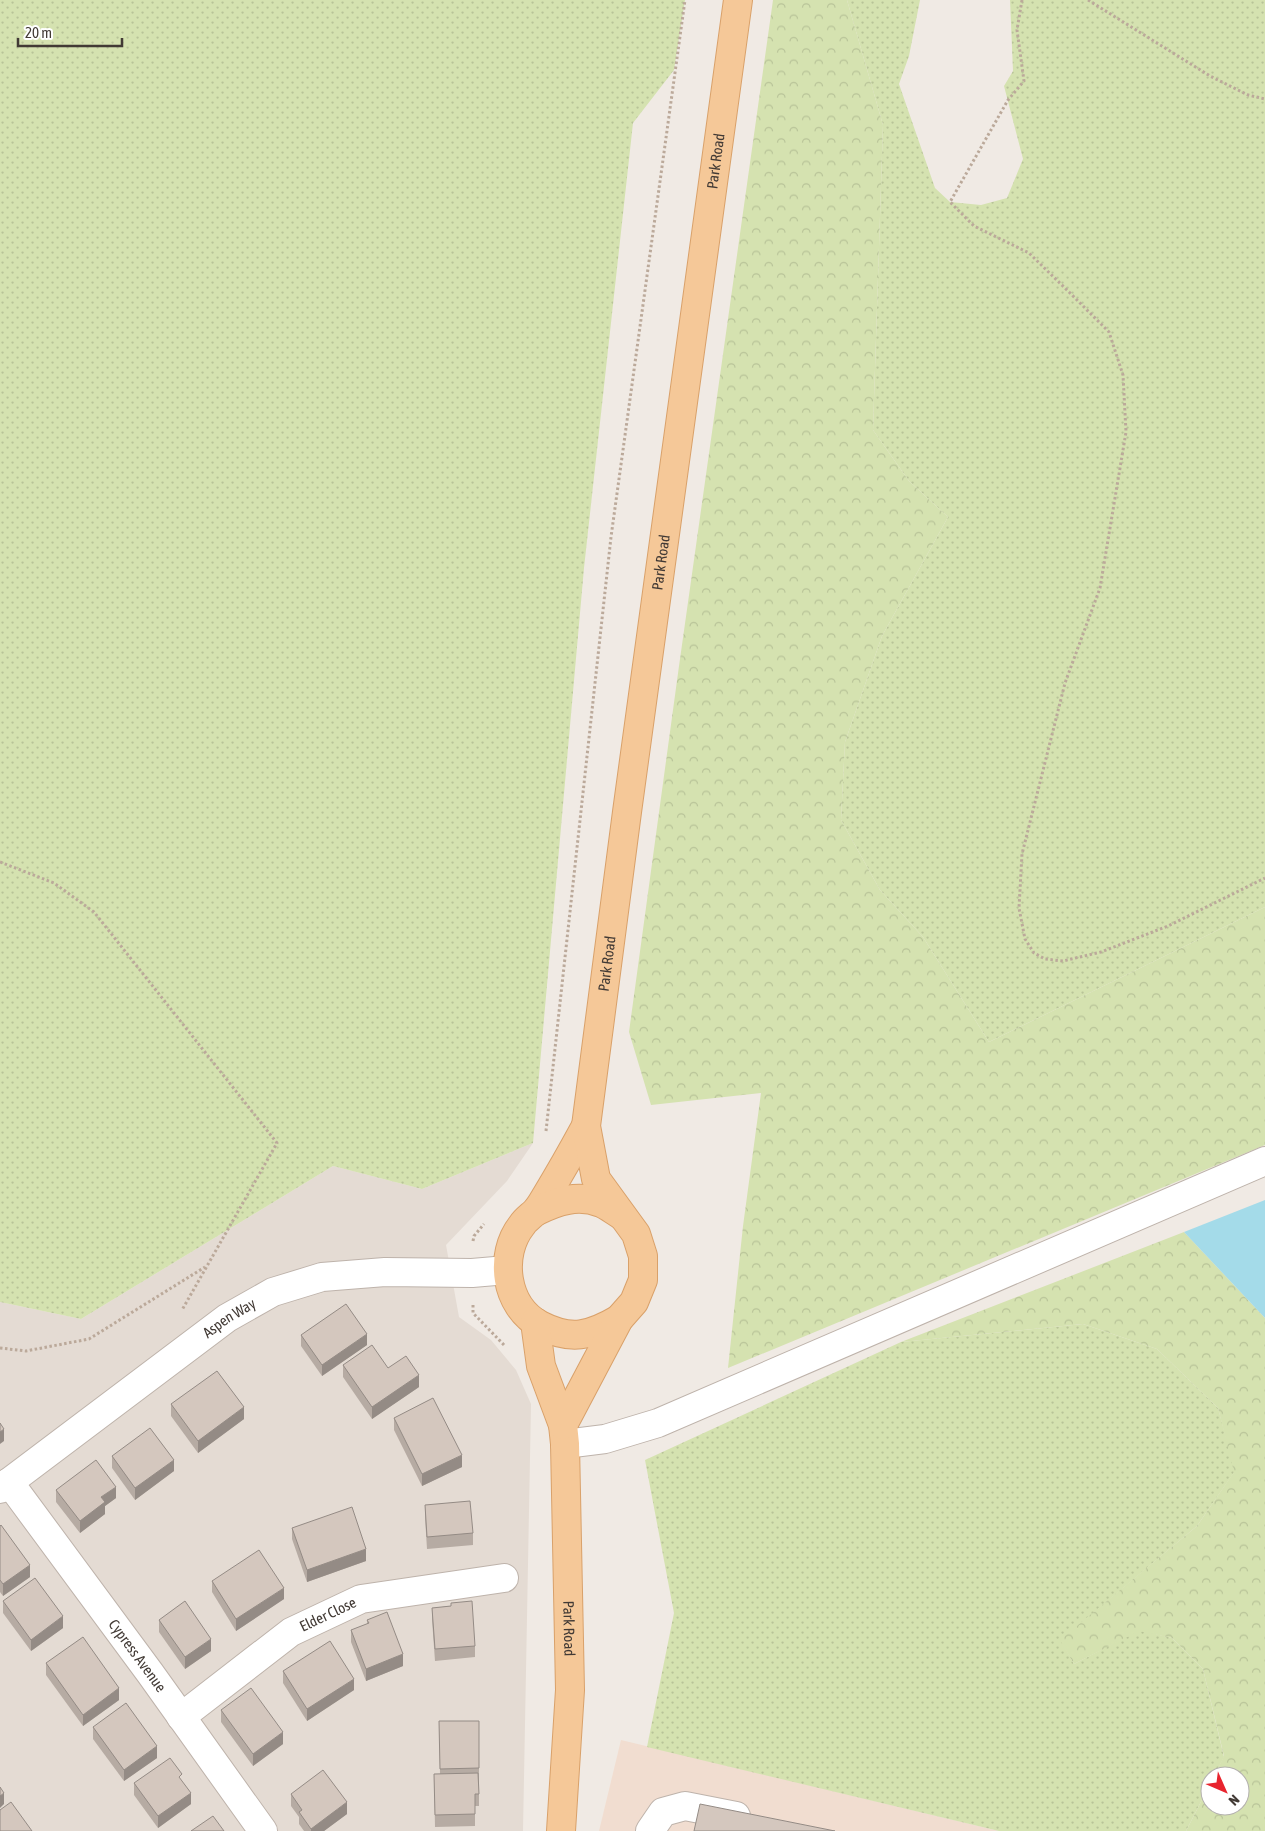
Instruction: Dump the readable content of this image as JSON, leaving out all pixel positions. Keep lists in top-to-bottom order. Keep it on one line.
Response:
{"streets":{"main road":["Park Road"],"street":["Aspen Way","Elder Close","Cypress Avenue"]},"crossings":[["Park Road","Aspen Way"],["Aspen Way","Cypress Avenue"],["Elder Close","Cypress Avenue"]],"scale_bar":"20 m","north":"bottom right"}
